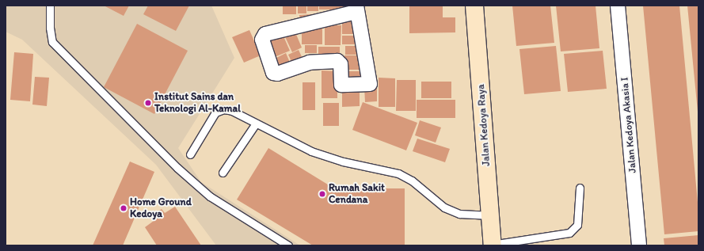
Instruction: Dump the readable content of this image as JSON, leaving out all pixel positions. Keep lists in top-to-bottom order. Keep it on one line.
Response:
{"streets":{"street":["Jalan Kedoya Raya","Jalan Kedoya Akasia I"]},"places":["Institut Sains dan Teknologi Al-Kamal","Rumah Sakit Cendana","Home Ground Kedoya"]}
